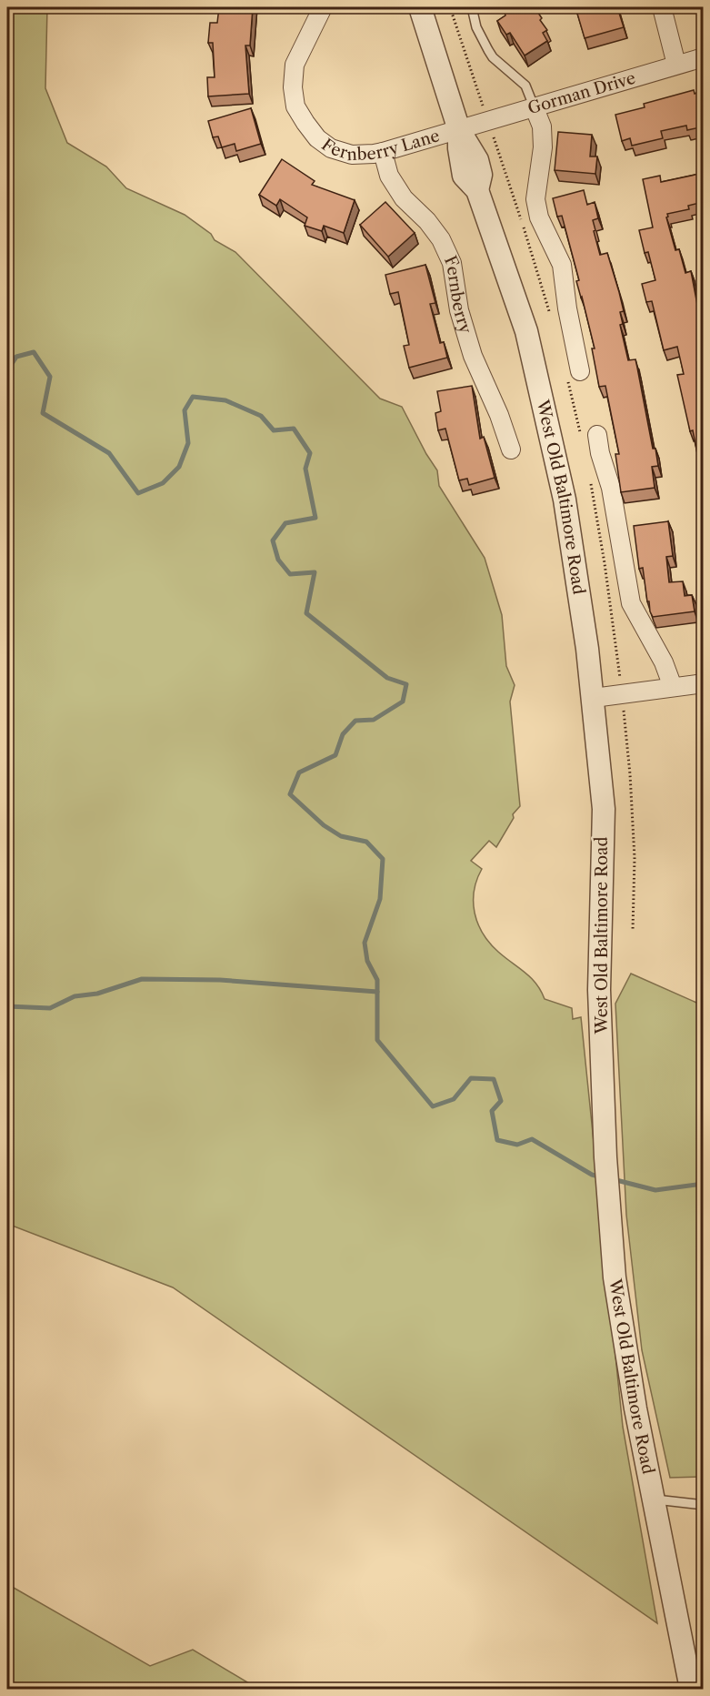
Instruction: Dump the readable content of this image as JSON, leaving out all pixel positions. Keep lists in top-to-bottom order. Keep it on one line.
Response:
{"streets":{"street":["Gorman Drive","Fernberry Lane","Fernberry","West Old Baltimore Road"]},"crossings":[["Gorman Drive","Fernberry Lane"],["Gorman Drive","West Old Baltimore Road"],["Fernberry Lane","Fernberry"],["Fernberry Lane","West Old Baltimore Road"]]}
